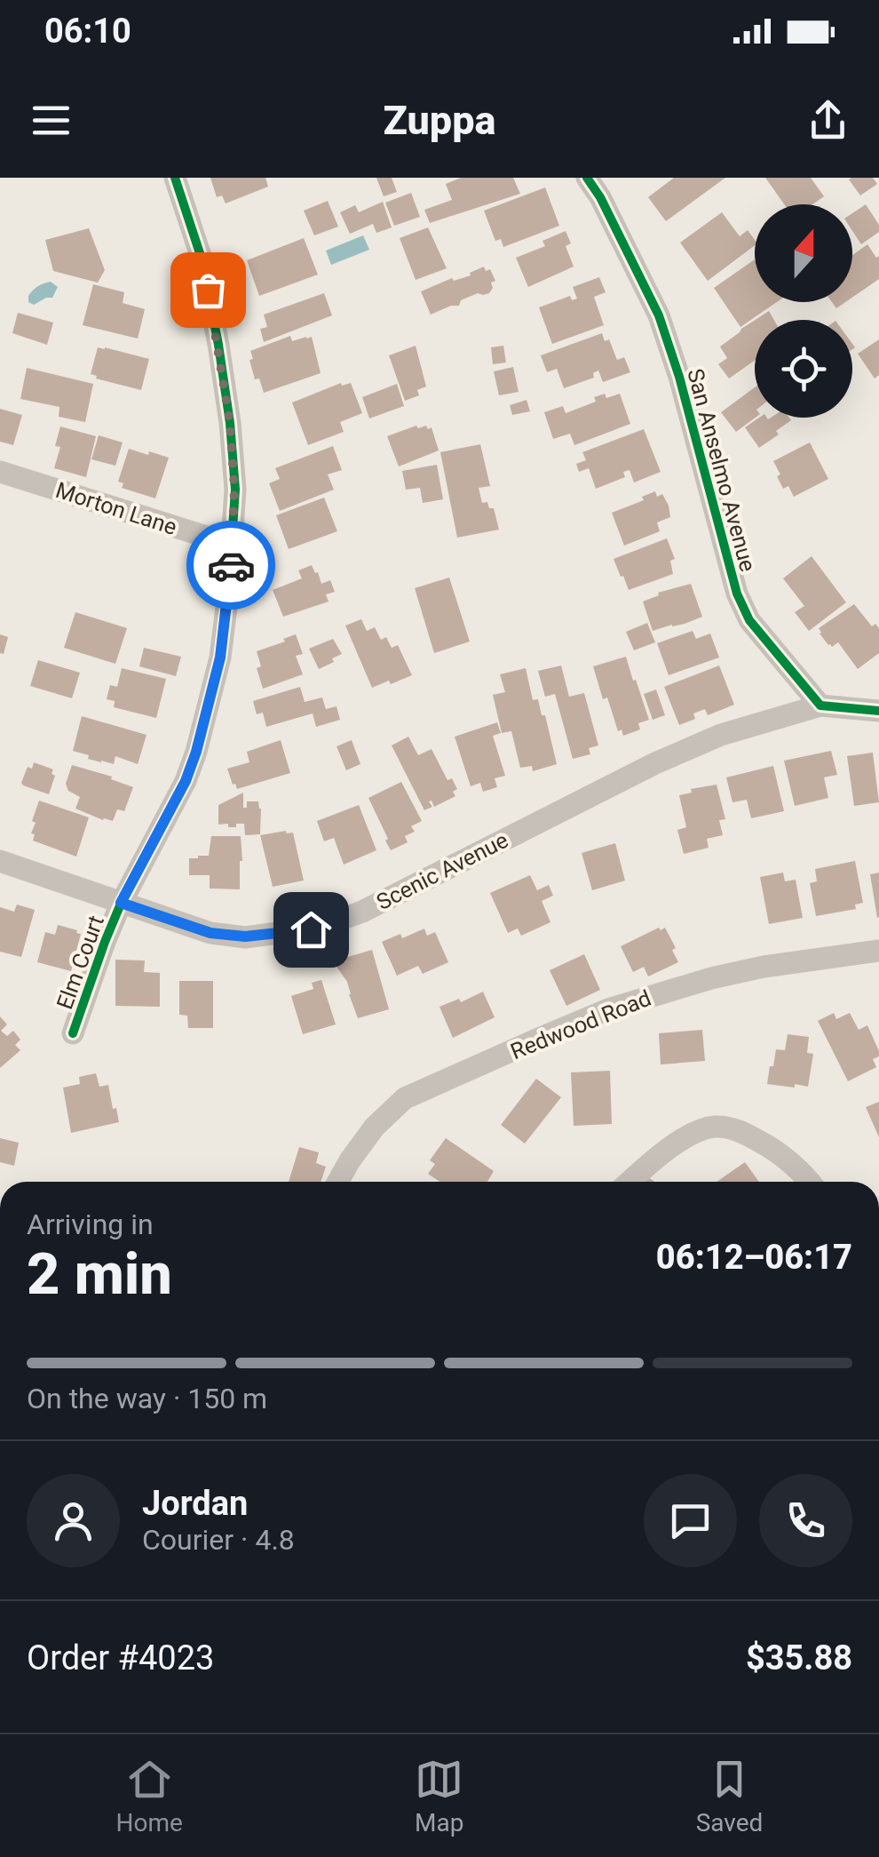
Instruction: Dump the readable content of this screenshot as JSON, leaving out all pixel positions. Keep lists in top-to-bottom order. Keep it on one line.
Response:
{"streets":{"street":["San Anselmo Avenue","Morton Lane","Scenic Avenue","Elm Court","Redwood Road"]},"crossings":[["San Anselmo Avenue","Scenic Avenue"],["Morton Lane","Elm Court"],["Scenic Avenue","Elm Court"]],"north":"top","page":{"status":"06:10","header":"Zuppa","heading":["2 min","Arriving in","06:12–06:17"],"panel":["Jordan","Courier · 4.8","Order #4023","$35.88"],"bar":"On the way · 150 m","tabs":["Home","Map","Saved"]}}
